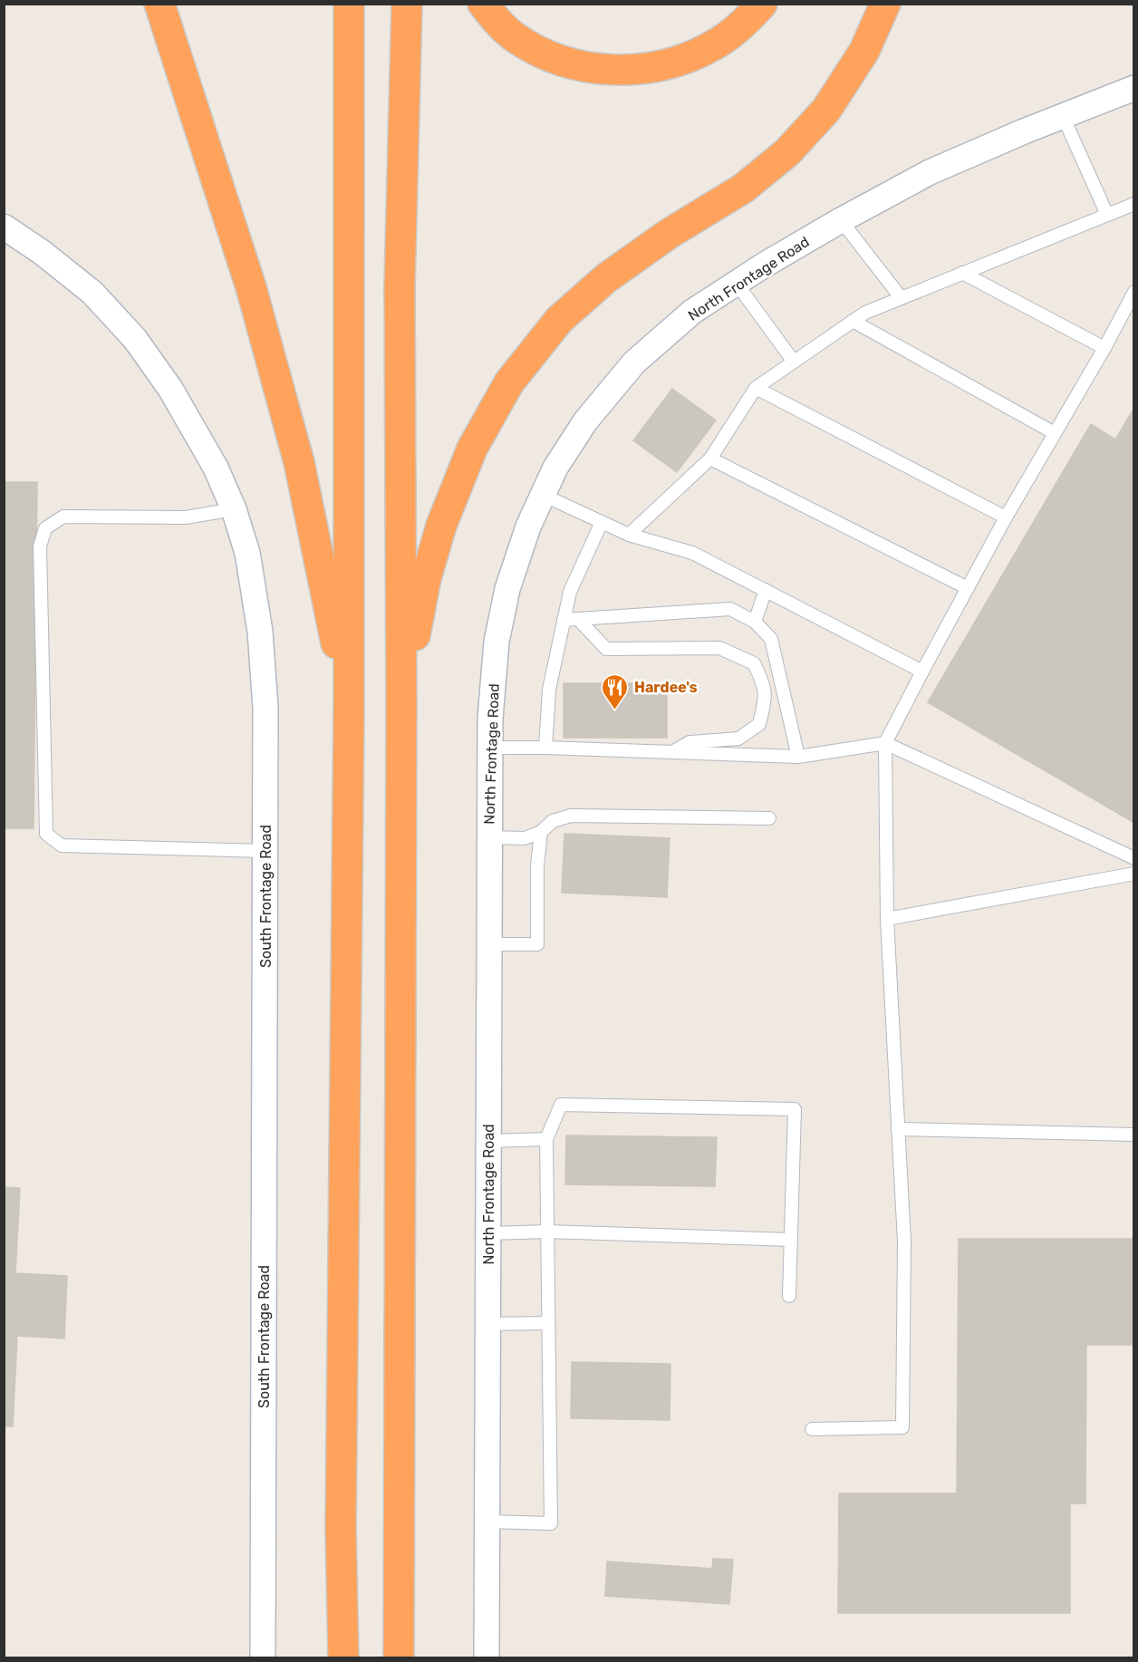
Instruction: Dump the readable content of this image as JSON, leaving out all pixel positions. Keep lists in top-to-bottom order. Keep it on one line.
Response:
{"streets":{"street":["North Frontage Road","South Frontage Road"]},"places":{"restaurant":["Hardee's"]}}
